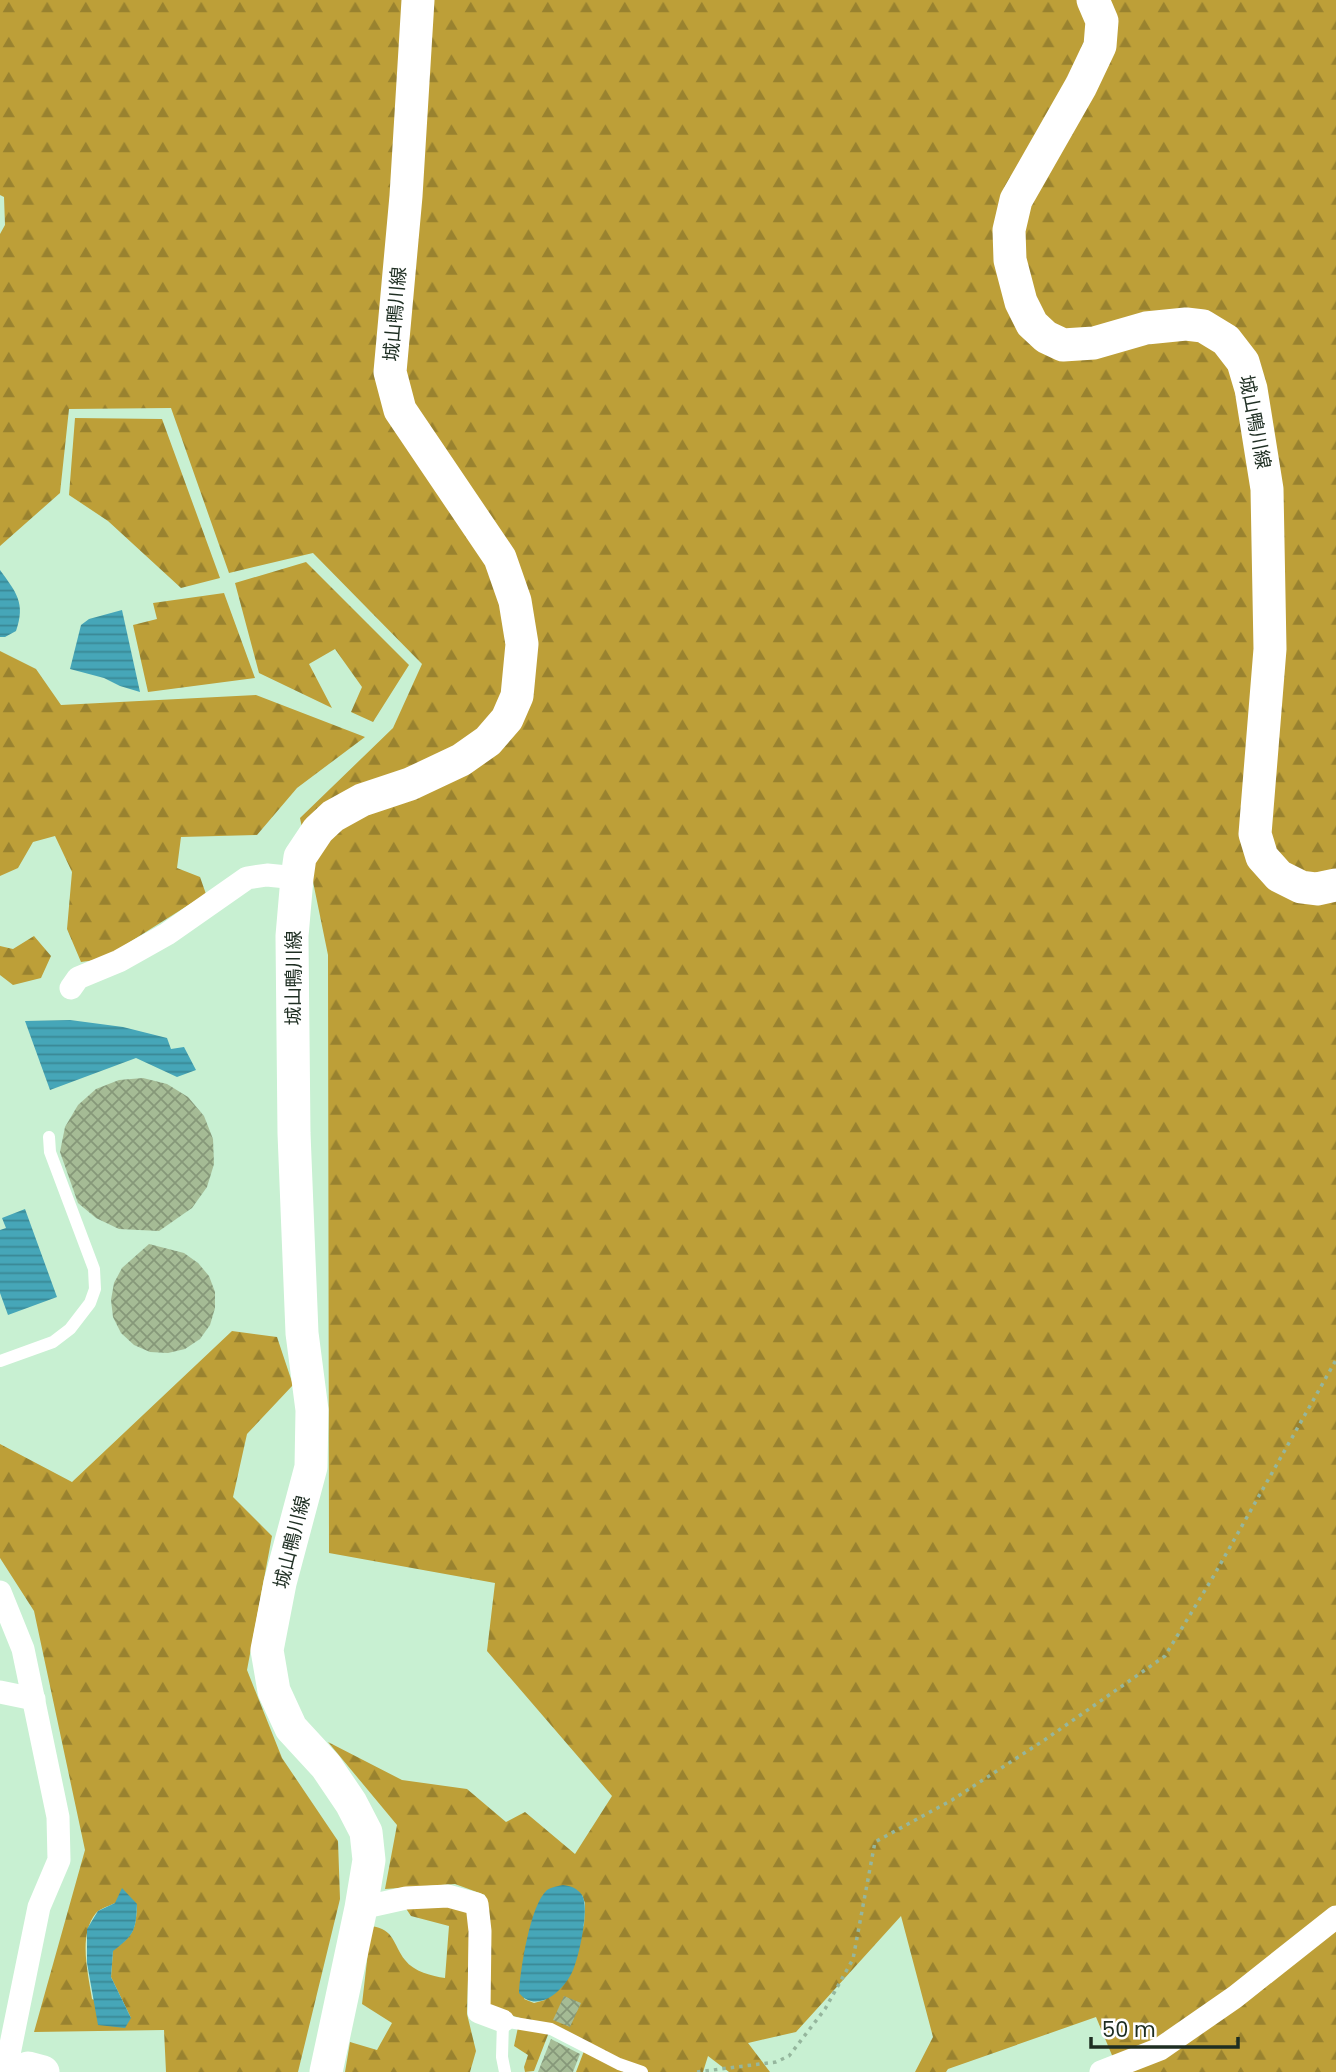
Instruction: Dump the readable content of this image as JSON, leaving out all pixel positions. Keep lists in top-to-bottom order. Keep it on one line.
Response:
{"streets":{"main road":["城山鴨川線"]},"scale_bar":"50 m"}
